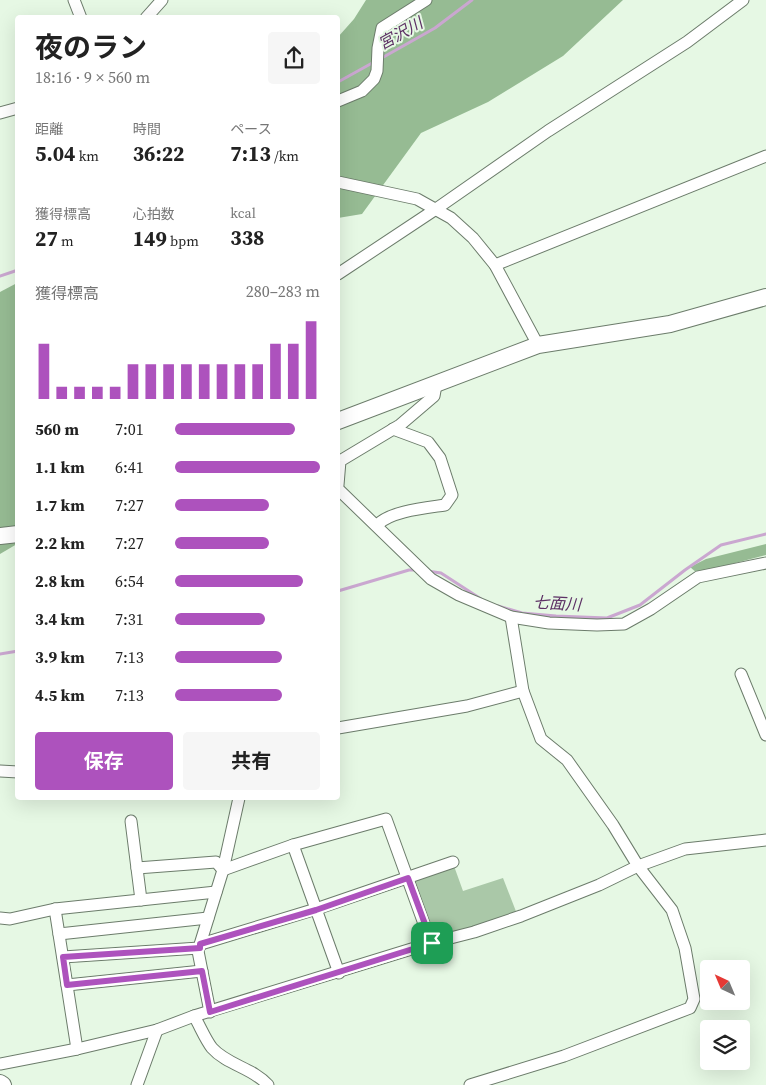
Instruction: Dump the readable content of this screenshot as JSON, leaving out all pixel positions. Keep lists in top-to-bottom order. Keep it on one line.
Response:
{"water":["宮沢川","七面川"],"north":"top left","page":{"heading":["夜のラン","18:16 · 9 × 560 m"],"stats":[["距離","5.04 km"],["時間","36:22"],["ペース","7:13 /km"],["獲得標高","27 m"],["心拍数","149 bpm"],["kcal","338"]],"chart":["獲得標高","280–283 m"],"list":[{"name":"560 m","note":"7:01"},{"name":"1.1 km","note":"6:41"},{"name":"1.7 km","note":"7:27"},{"name":"2.2 km","note":"7:27"},{"name":"2.8 km","note":"6:54"},{"name":"3.4 km","note":"7:31"},{"name":"3.9 km","note":"7:13"},{"name":"4.5 km","note":"7:13"}],"buttons":["保存","共有"]}}
